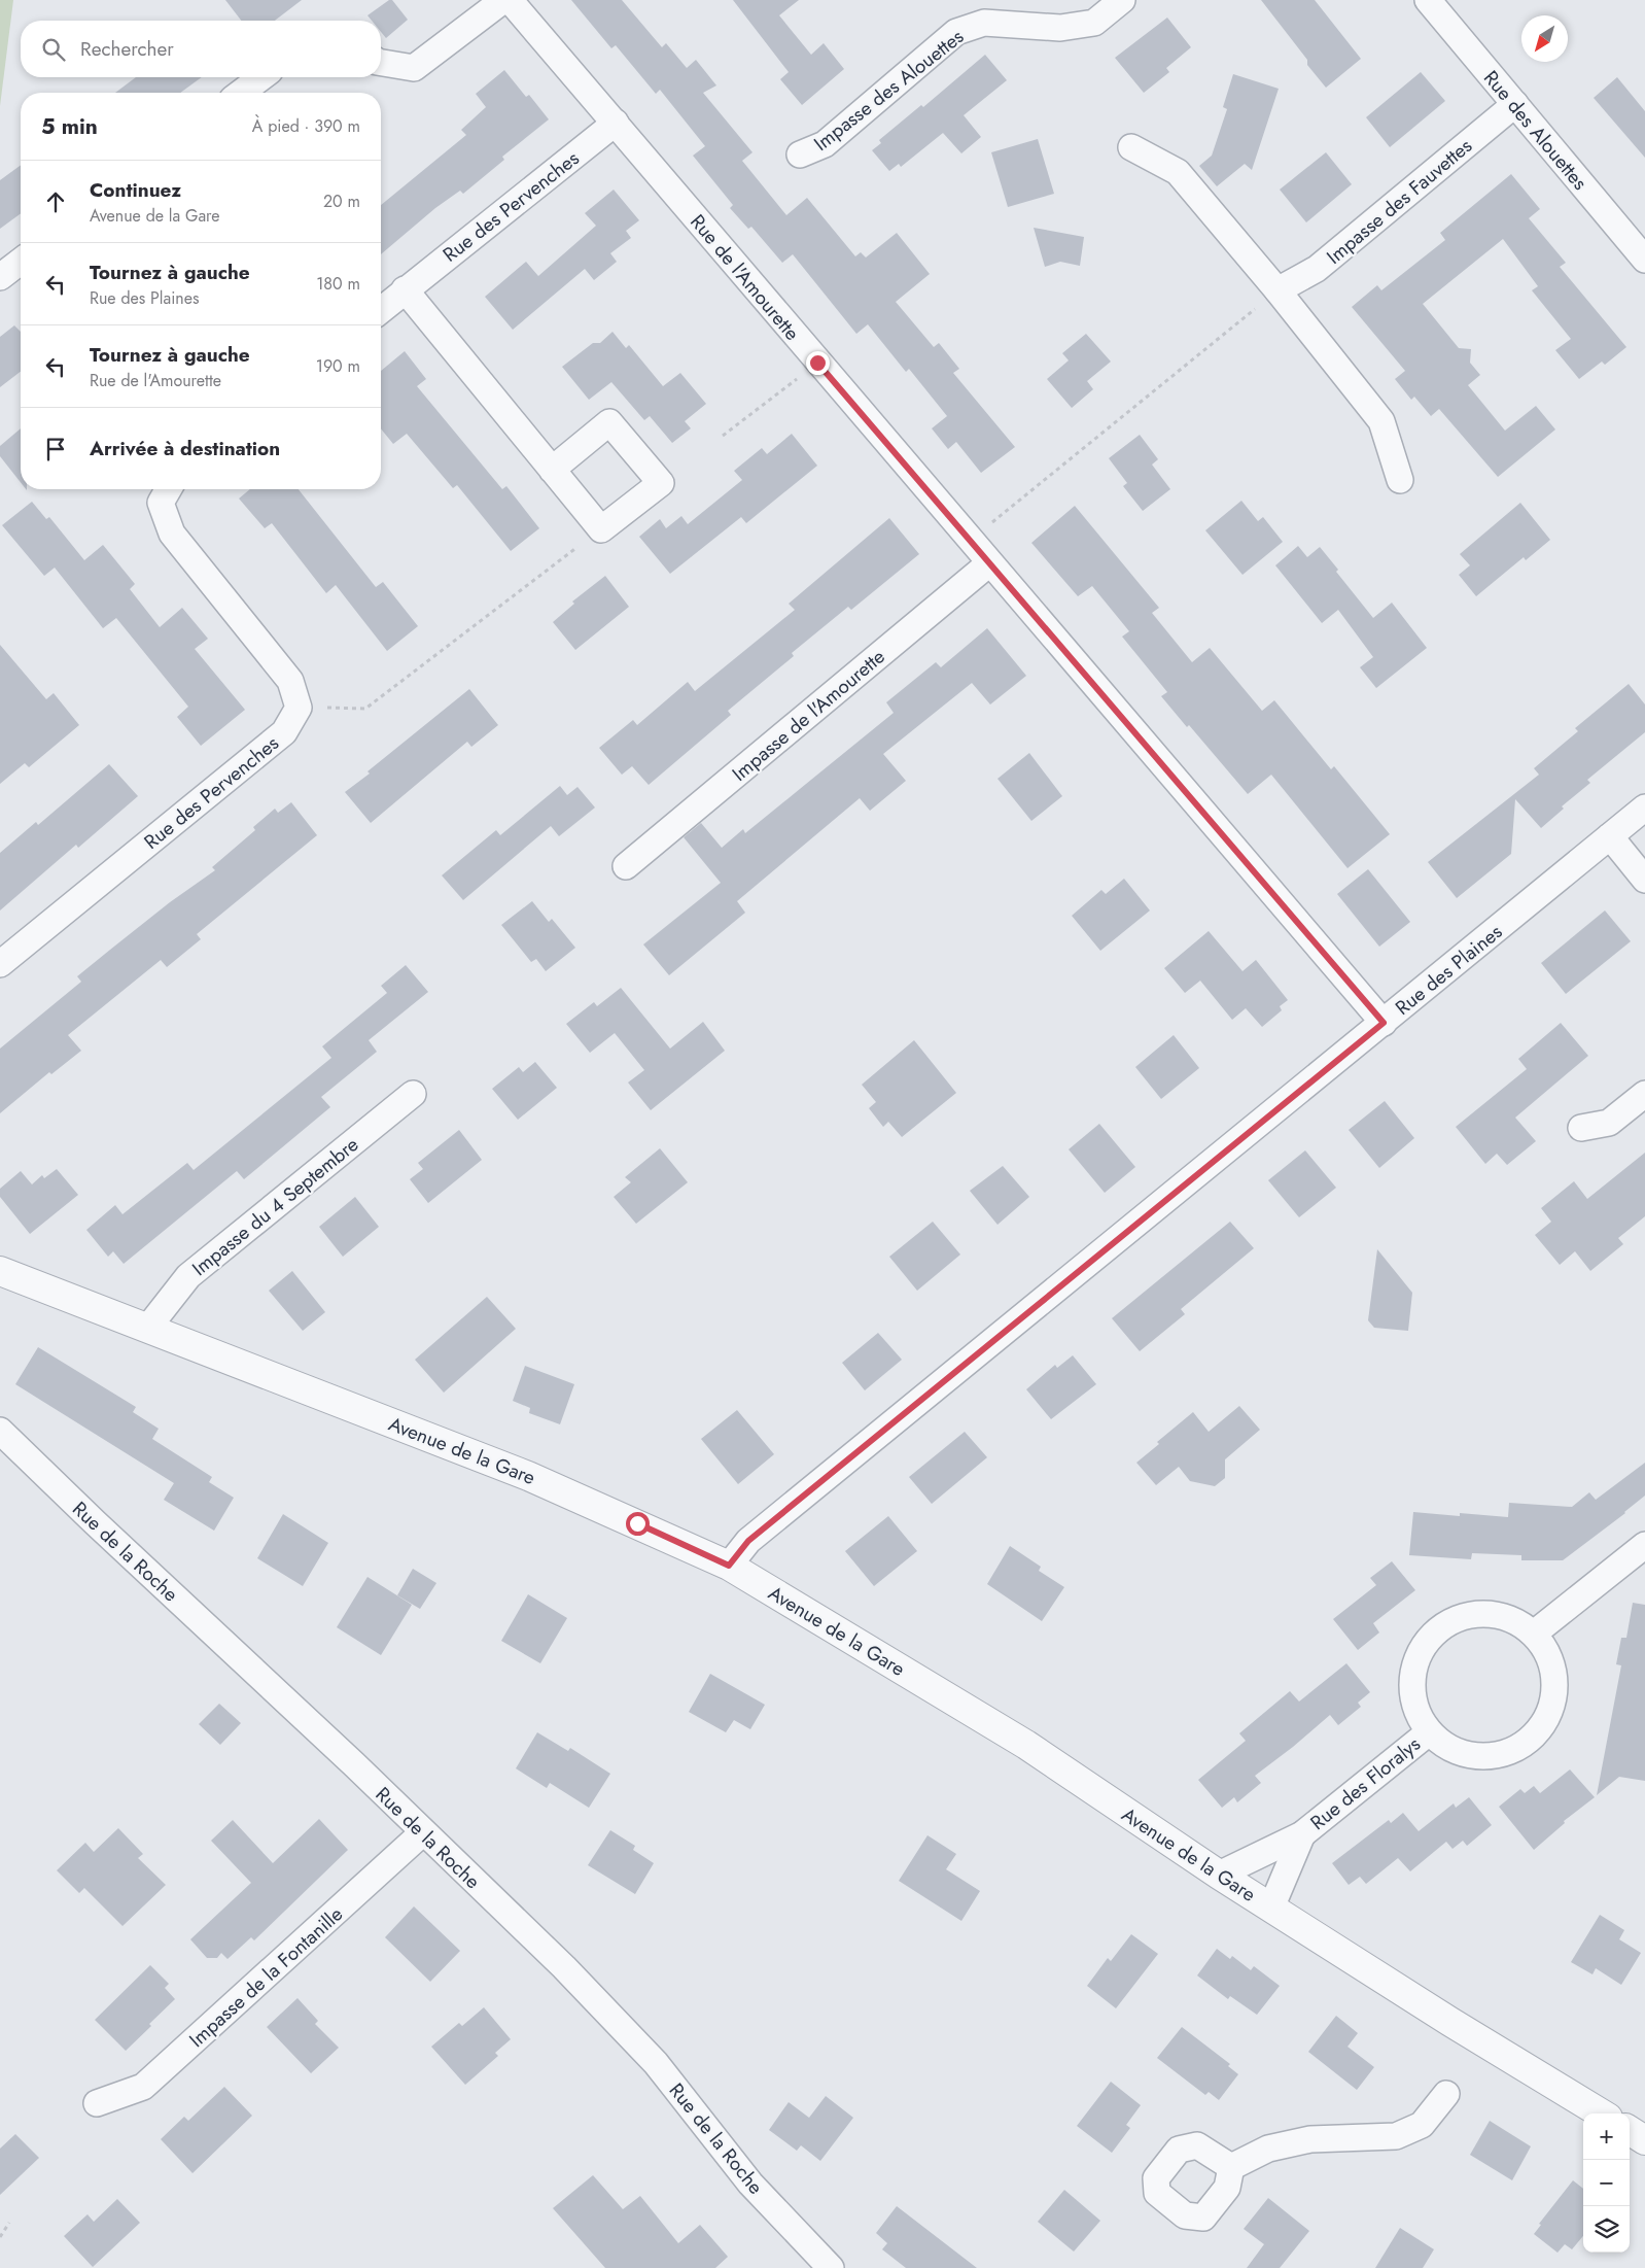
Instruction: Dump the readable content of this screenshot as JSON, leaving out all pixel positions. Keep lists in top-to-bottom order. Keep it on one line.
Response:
{"streets":{"street":["Impasse des Alouettes","Rue des Alouettes","Impasse des Fauvettes","Rue des Pervenches","Rue de l'Amourette","Impasse de l'Amourette","Rue des Plaines","Impasse du 4 Septembre","Avenue de la Gare","Rue de la Roche","Rue des Floralys","Impasse de la Fontanille"]},"crossings":[["Rue des Alouettes","Impasse des Fauvettes"],["Rue des Pervenches","Rue de l'Amourette"],["Rue de l'Amourette","Impasse de l'Amourette"],["Rue de l'Amourette","Rue des Plaines"],["Rue des Plaines","Avenue de la Gare"],["Impasse du 4 Septembre","Avenue de la Gare"],["Avenue de la Gare","Rue des Floralys"],["Rue de la Roche","Impasse de la Fontanille"]],"north":"bottom left","page":{"search":"Rechercher","heading":["5 min","À pied · 390 m"],"list":[["Continuez","Avenue de la Gare","20 m"],["Tournez à gauche","Rue des Plaines","180 m"],["Tournez à gauche","Rue de l'Amourette","190 m"],"Arrivée à destination"],"map_buttons":["+","−"]}}
